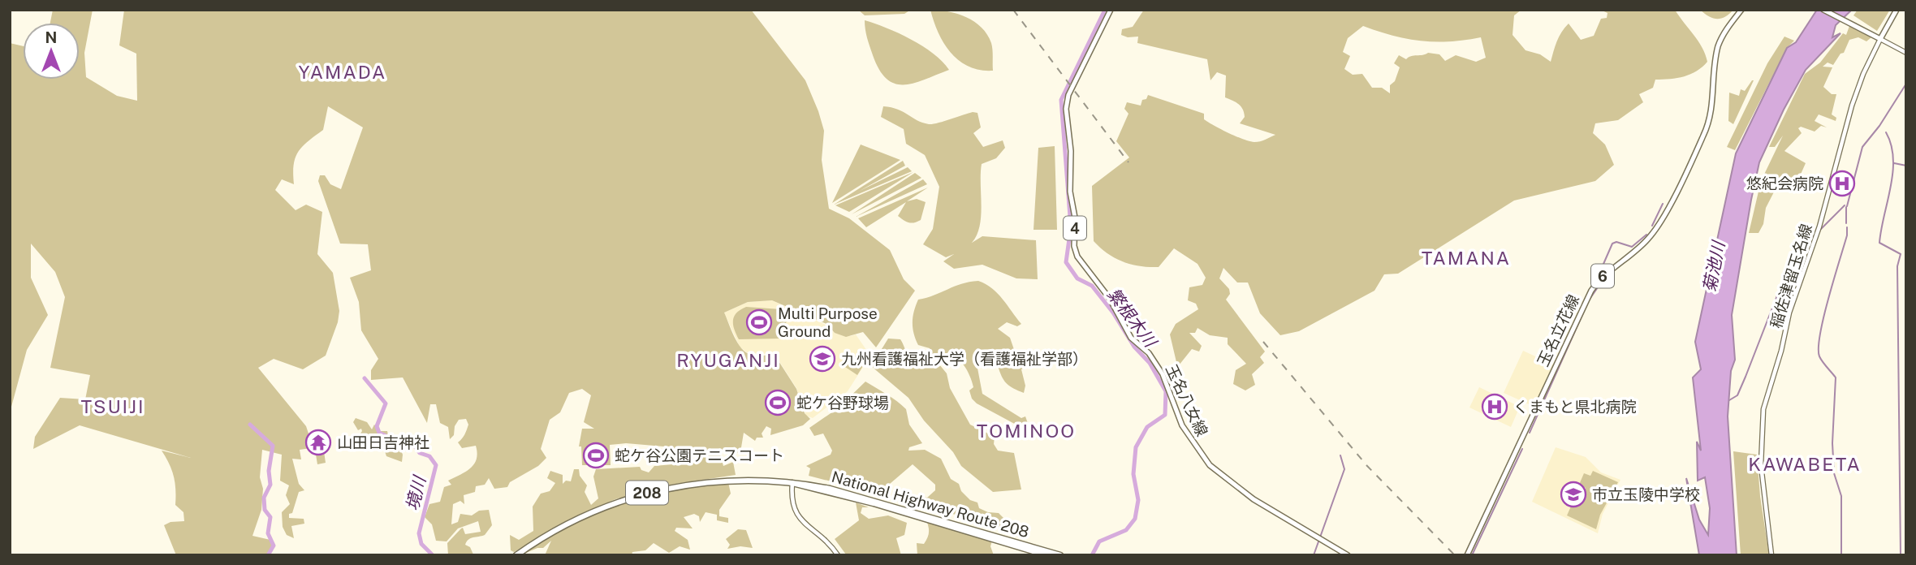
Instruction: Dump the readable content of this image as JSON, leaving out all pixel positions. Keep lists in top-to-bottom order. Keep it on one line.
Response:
{"streets":{"highway":["208","National Highway Route 208"],"main road":["4","6","稲佐津留玉名線","玉名立花線","玉名八女線"]},"districts":["YAMADA","TAMANA","RYUGANJI","TSUIJI","TOMINOO","KAWABETA"],"water":["菊池川","繁根木川","境川"],"places":{"hospital":["悠紀会病院","くまもと県北病院"],"sports":["Multi Purpose Ground","蛇ケ谷野球場","蛇ケ谷公園テニスコート"],"school or university":["九州看護福祉大学（看護福祉学部）","市立玉陵中学校"],"temple":["山田日吉神社"]},"north":"top"}
